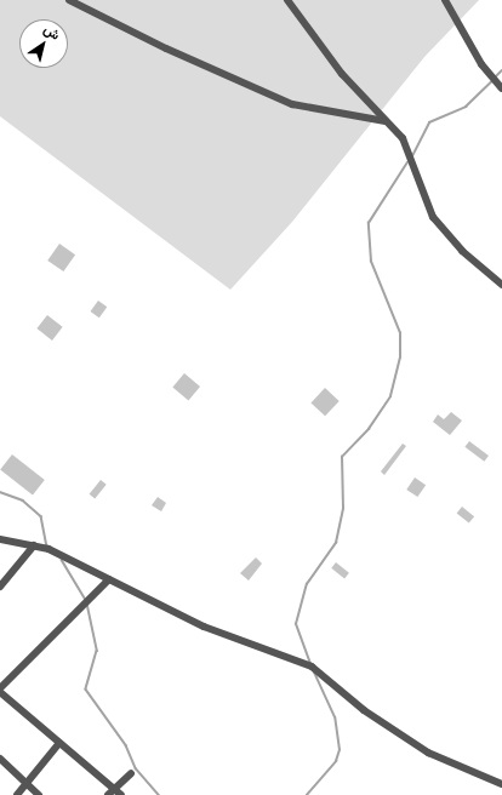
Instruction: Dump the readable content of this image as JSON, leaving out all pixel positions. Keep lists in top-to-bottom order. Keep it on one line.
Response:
{"north":"top right"}
